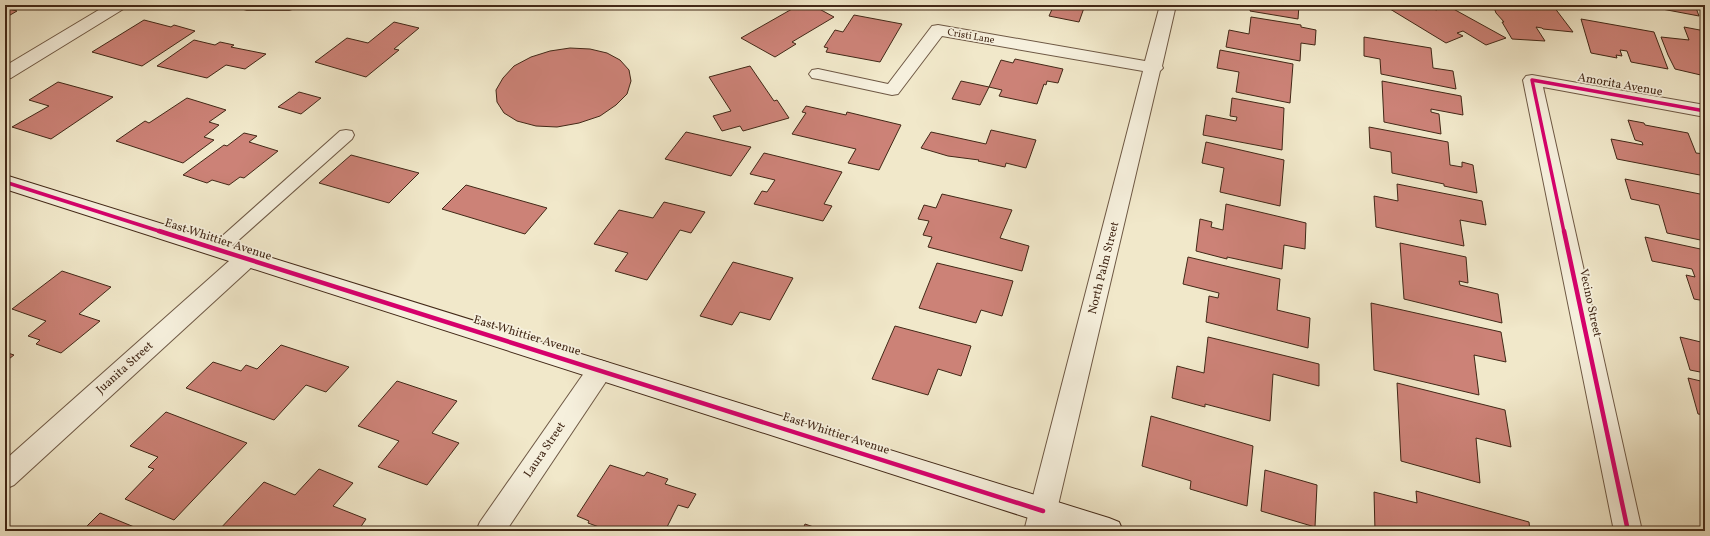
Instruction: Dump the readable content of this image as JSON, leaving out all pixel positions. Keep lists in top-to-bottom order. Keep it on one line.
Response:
{"streets":{"street":["Cristi Lane","Amorita Avenue","East Whittier Avenue","North Palm Street","Vecino Street","Juanita Street","Laura Street"]},"crossings":[["Cristi Lane","North Palm Street"],["Amorita Avenue","Vecino Street"],["East Whittier Avenue","North Palm Street"],["East Whittier Avenue","Juanita Street"],["East Whittier Avenue","Laura Street"]]}
